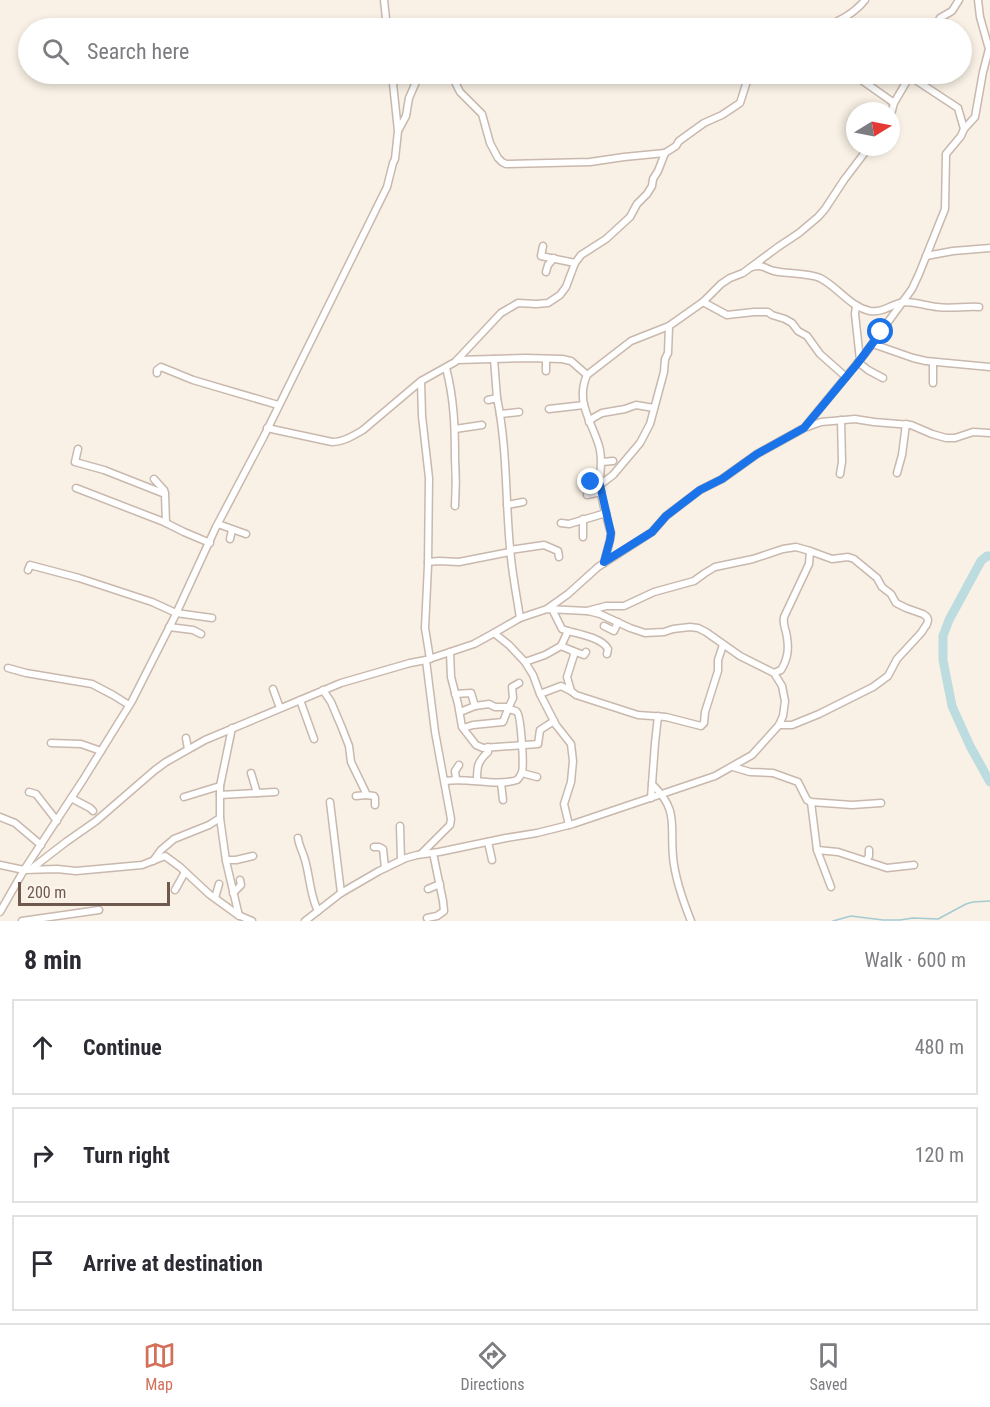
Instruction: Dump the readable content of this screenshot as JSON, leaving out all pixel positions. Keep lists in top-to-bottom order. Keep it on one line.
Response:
{"scale_bar":"200 m","north":"right","page":{"search":"Search here","scale":"200 m","heading":["8 min","Walk · 600 m"],"list":[["Continue","480 m"],["Turn right","120 m"],"Arrive at destination"],"nav":["Map","Directions","Saved"]}}
